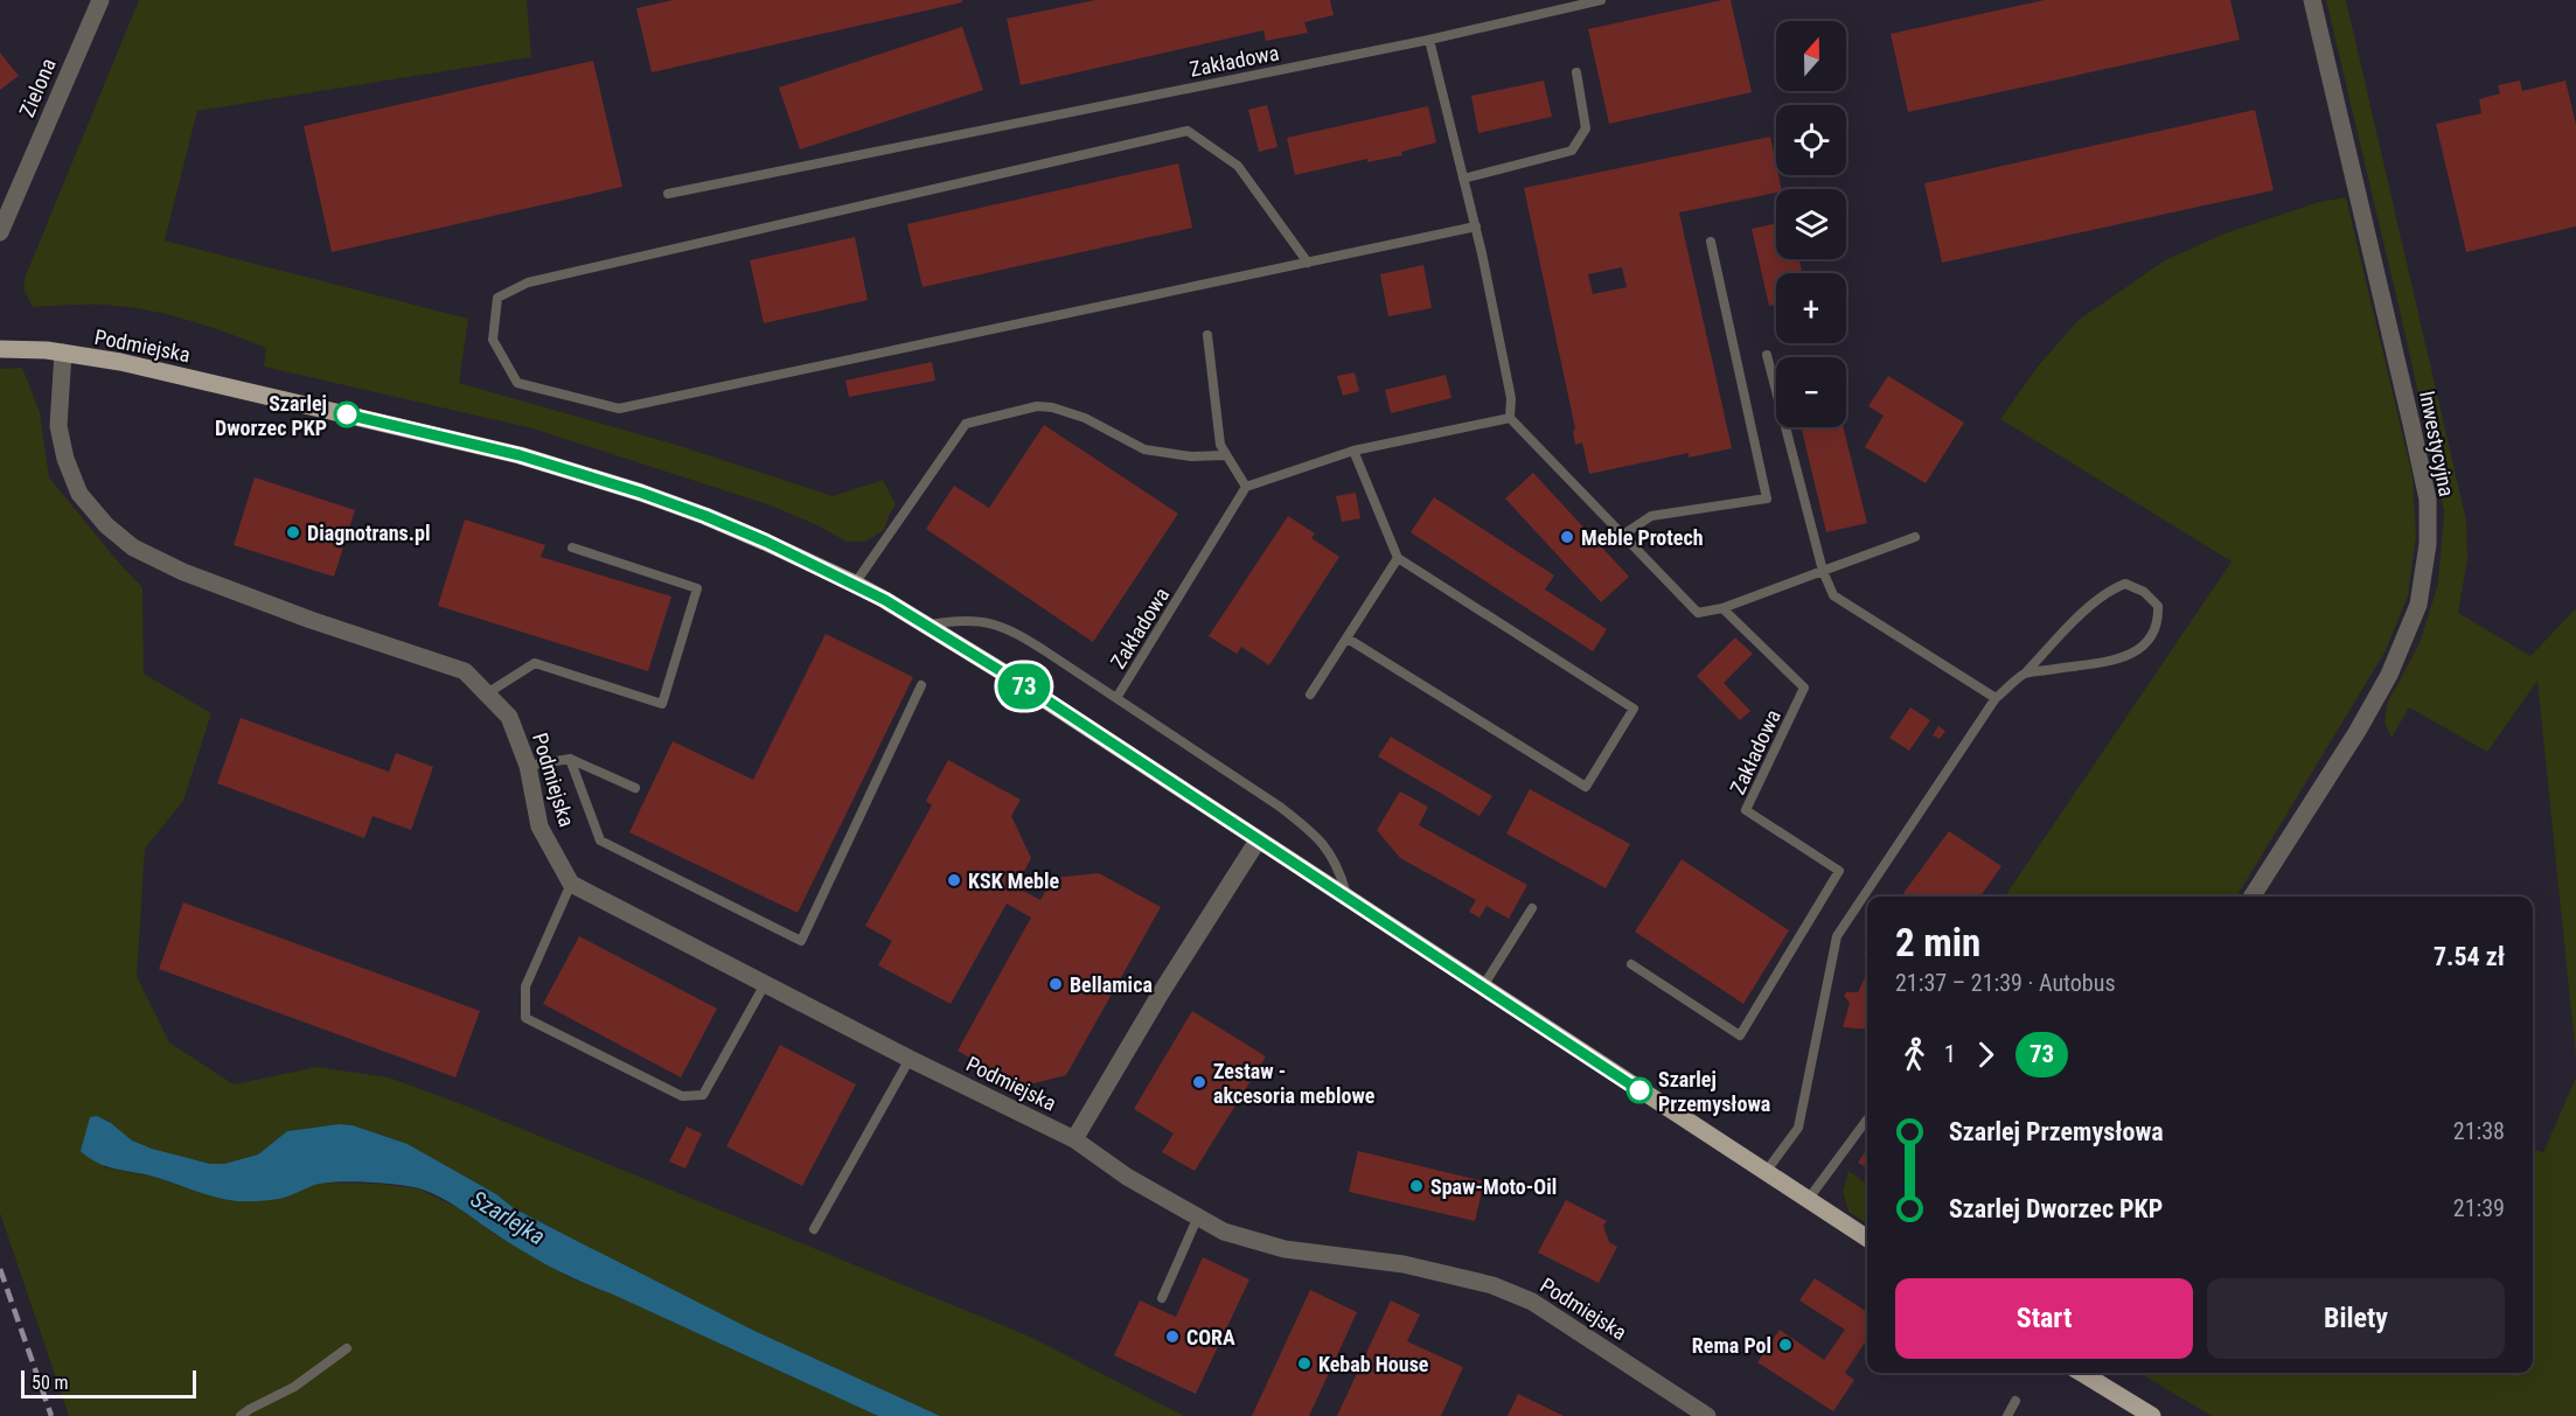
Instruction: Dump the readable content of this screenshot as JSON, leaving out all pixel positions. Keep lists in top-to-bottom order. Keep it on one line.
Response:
{"streets":{"main road":["Podmiejska"],"street":["Zielona","Inwestycyjna"],"lane":["Zakładowa"]},"water":["Szarlejka"],"places":["Szarlej Dworzec PKP","Diagnotrans.pl","Meble Protech","KSK Meble","Bellamica","Zestaw - akcesoria meblowe","Szarlej Przemysłowa","Spaw-Moto-Oil","CORA","Rema Pol","Kebab House"],"lines":["bus line 73"],"scale_bar":"50 m","north":"top","page":{"on_map":"73","map_buttons":["+","−"],"heading":["2 min","21:37 – 21:39 · Autobus","7.54 zł"],"legs":["1","73"],"list":[{"name":"Szarlej Przemysłowa","value":"21:38"},{"name":"Szarlej Dworzec PKP","value":"21:39"}],"buttons":["Start","Bilety"],"scale":"50 m"}}
